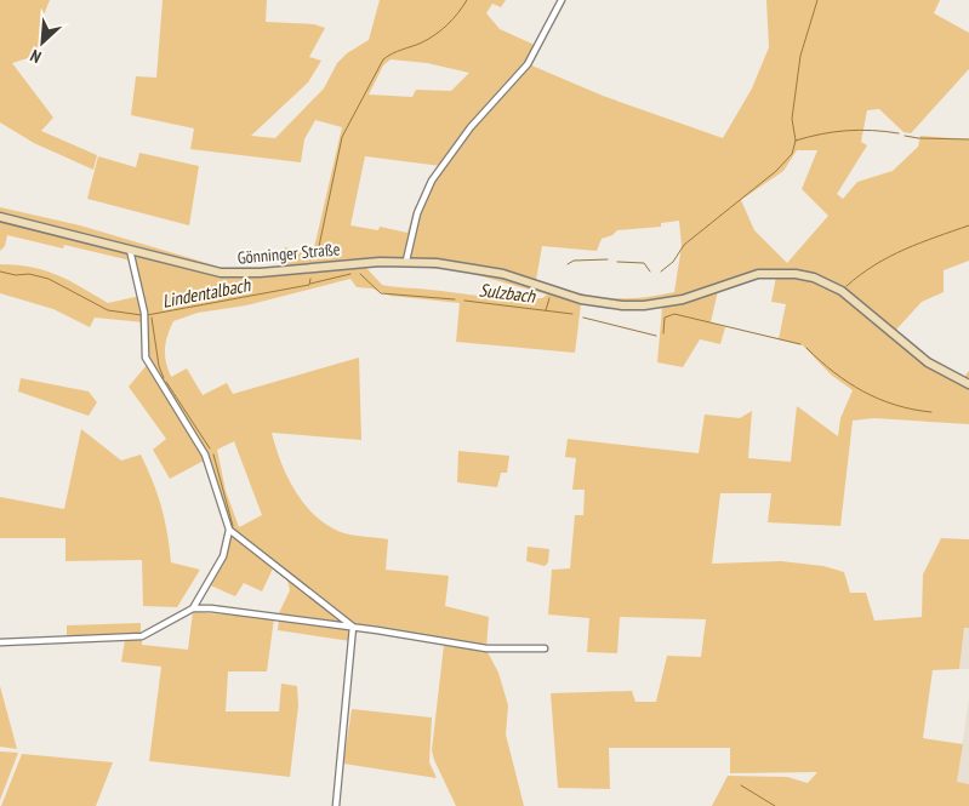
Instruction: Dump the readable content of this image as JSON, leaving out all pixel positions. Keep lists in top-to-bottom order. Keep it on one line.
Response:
{"streets":{"street":["Gönninger Straße"]},"water":["Lindentalbach","Sulzbach"],"north":"bottom left"}
